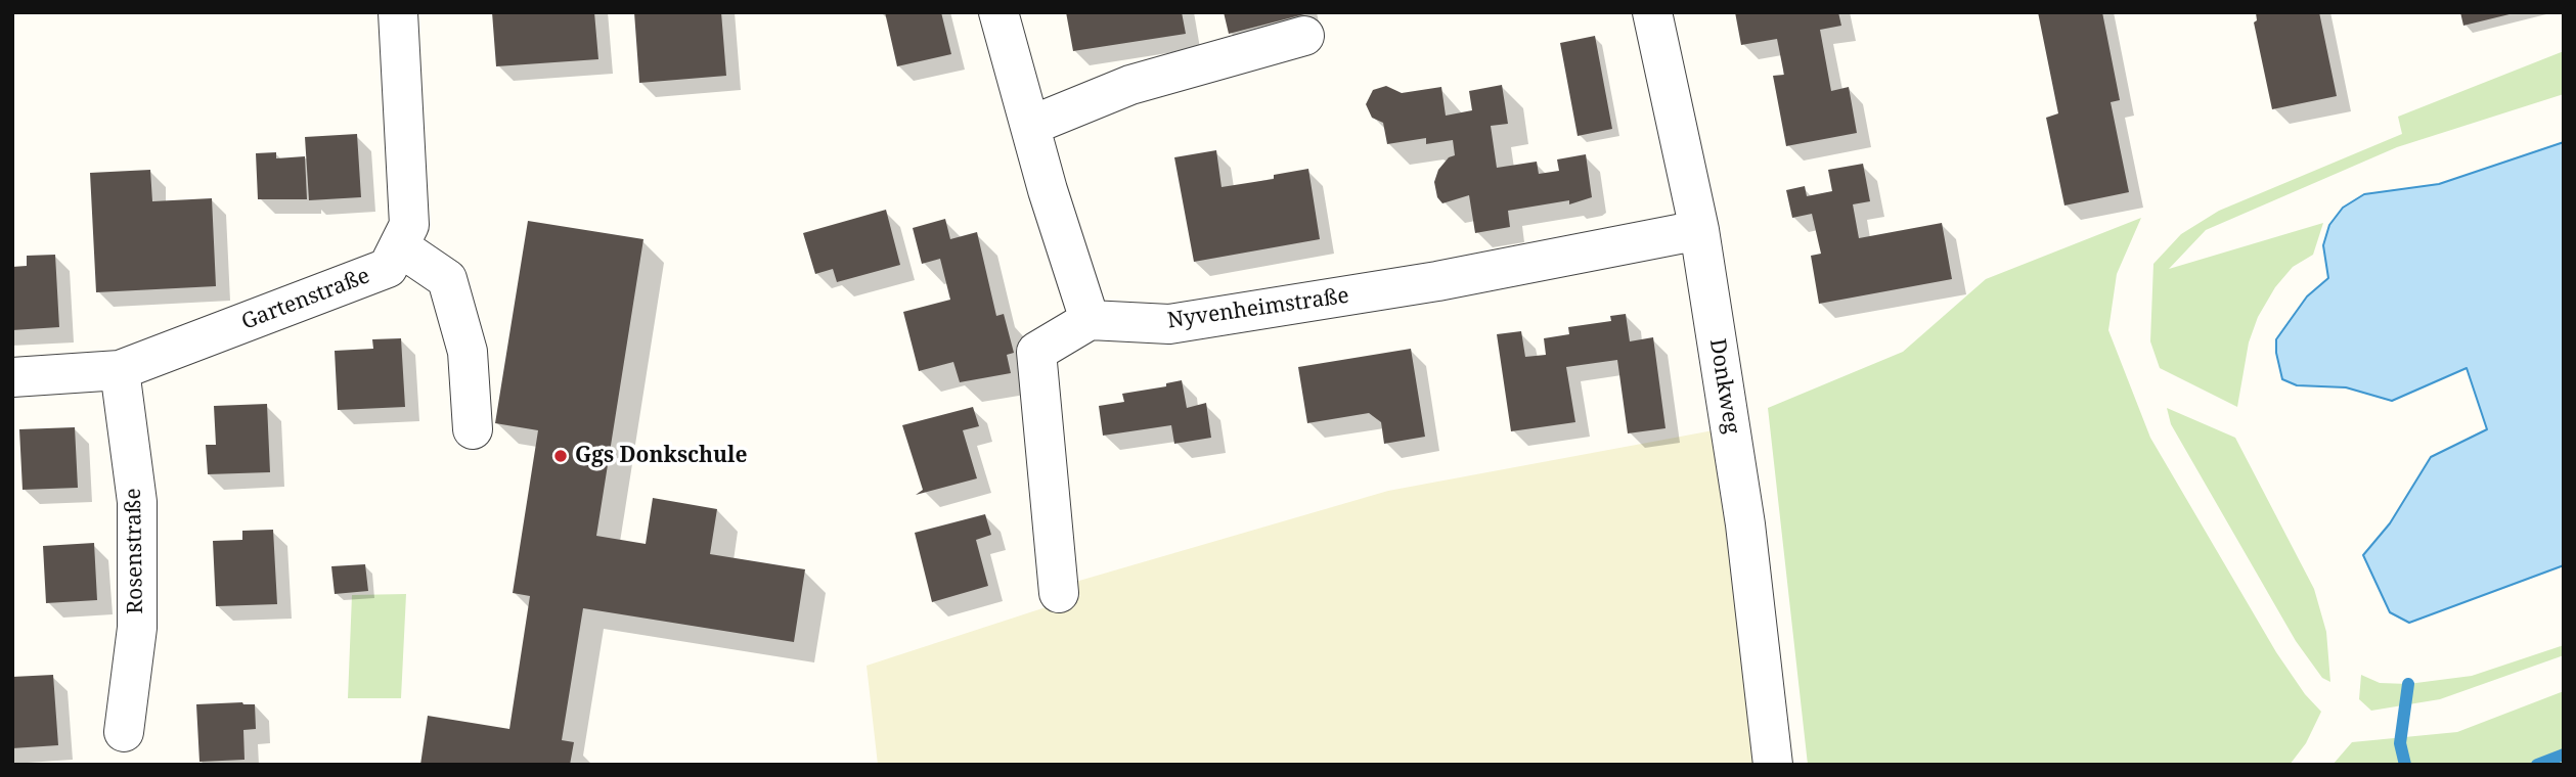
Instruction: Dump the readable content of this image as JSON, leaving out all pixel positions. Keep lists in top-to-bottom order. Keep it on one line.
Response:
{"streets":{"street":["Gartenstraße","Nyvenheimstraße","Donkweg","Rosenstraße"]},"crossings":[["Gartenstraße","Rosenstraße"],["Nyvenheimstraße","Donkweg"]],"places":["Ggs Donkschule"]}
